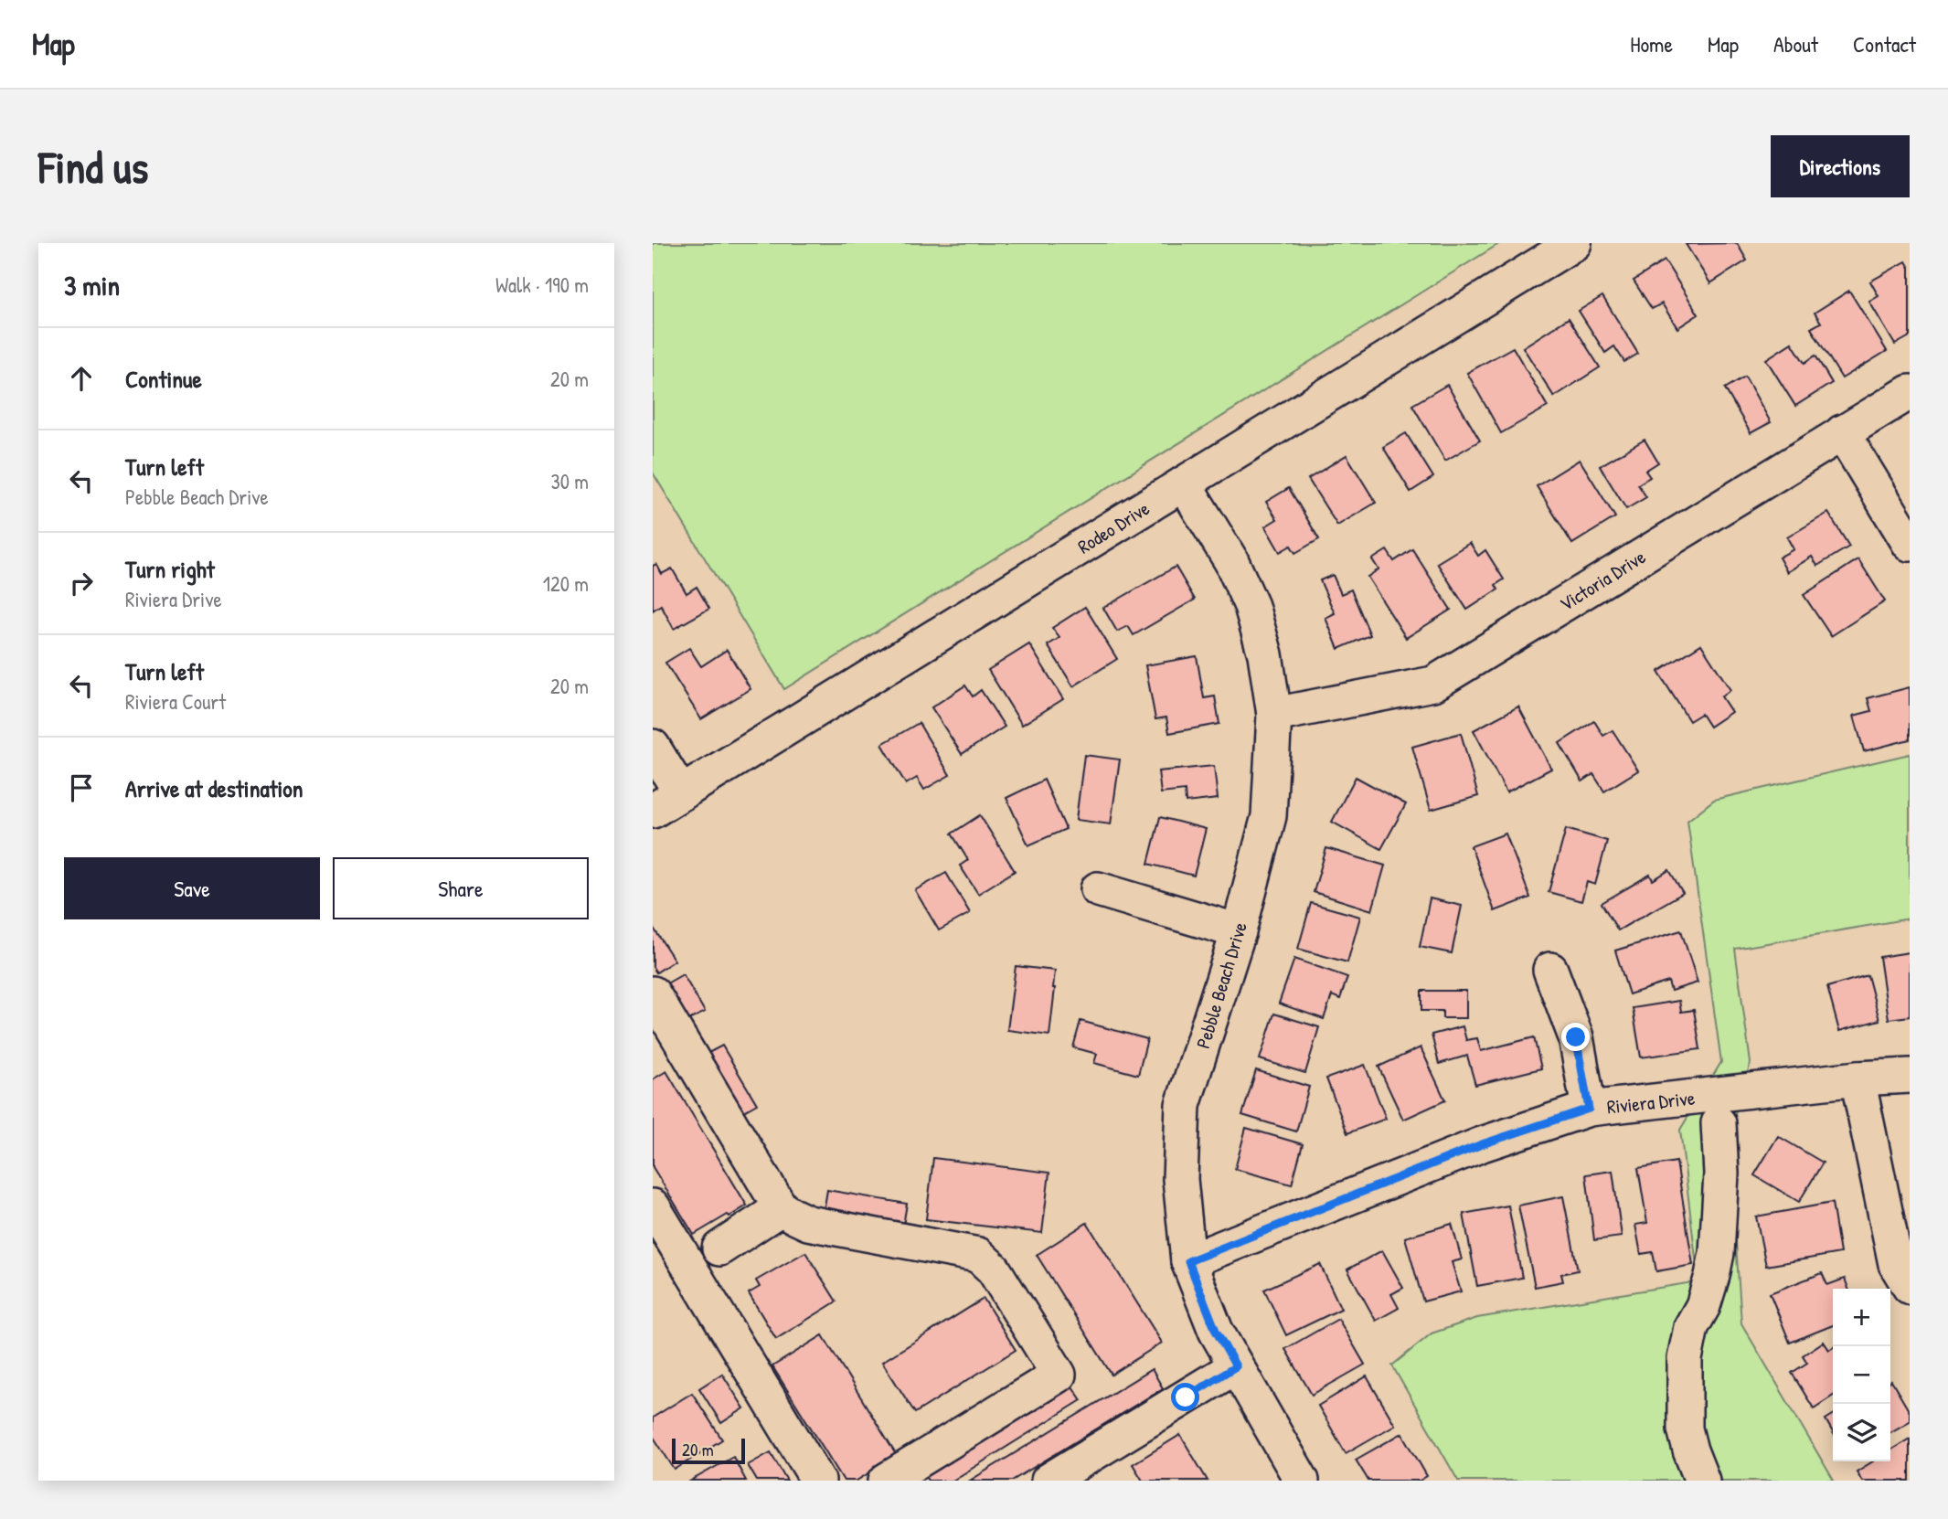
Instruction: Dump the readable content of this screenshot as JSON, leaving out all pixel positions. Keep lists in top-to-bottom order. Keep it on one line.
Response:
{"streets":{"street":["Rodeo Drive","Victoria Drive","Pebble Beach Drive","Riviera Drive"]},"crossings":[["Rodeo Drive","Pebble Beach Drive"],["Victoria Drive","Pebble Beach Drive"],["Pebble Beach Drive","Riviera Drive"]],"scale_bar":"20 m","page":{"header":"Map","nav":["Home","Map","About","Contact"],"buttons":["Directions",["Save","Share"]],"title":"Find us","heading":["3 min","Walk · 190 m"],"list":[["Continue","20 m"],["Turn left","Pebble Beach Drive","30 m"],["Turn right","Riviera Drive","120 m"],["Turn left","Riviera Court","20 m"],"Arrive at destination"],"map_buttons":["+","−"],"scale":"20 m"}}
